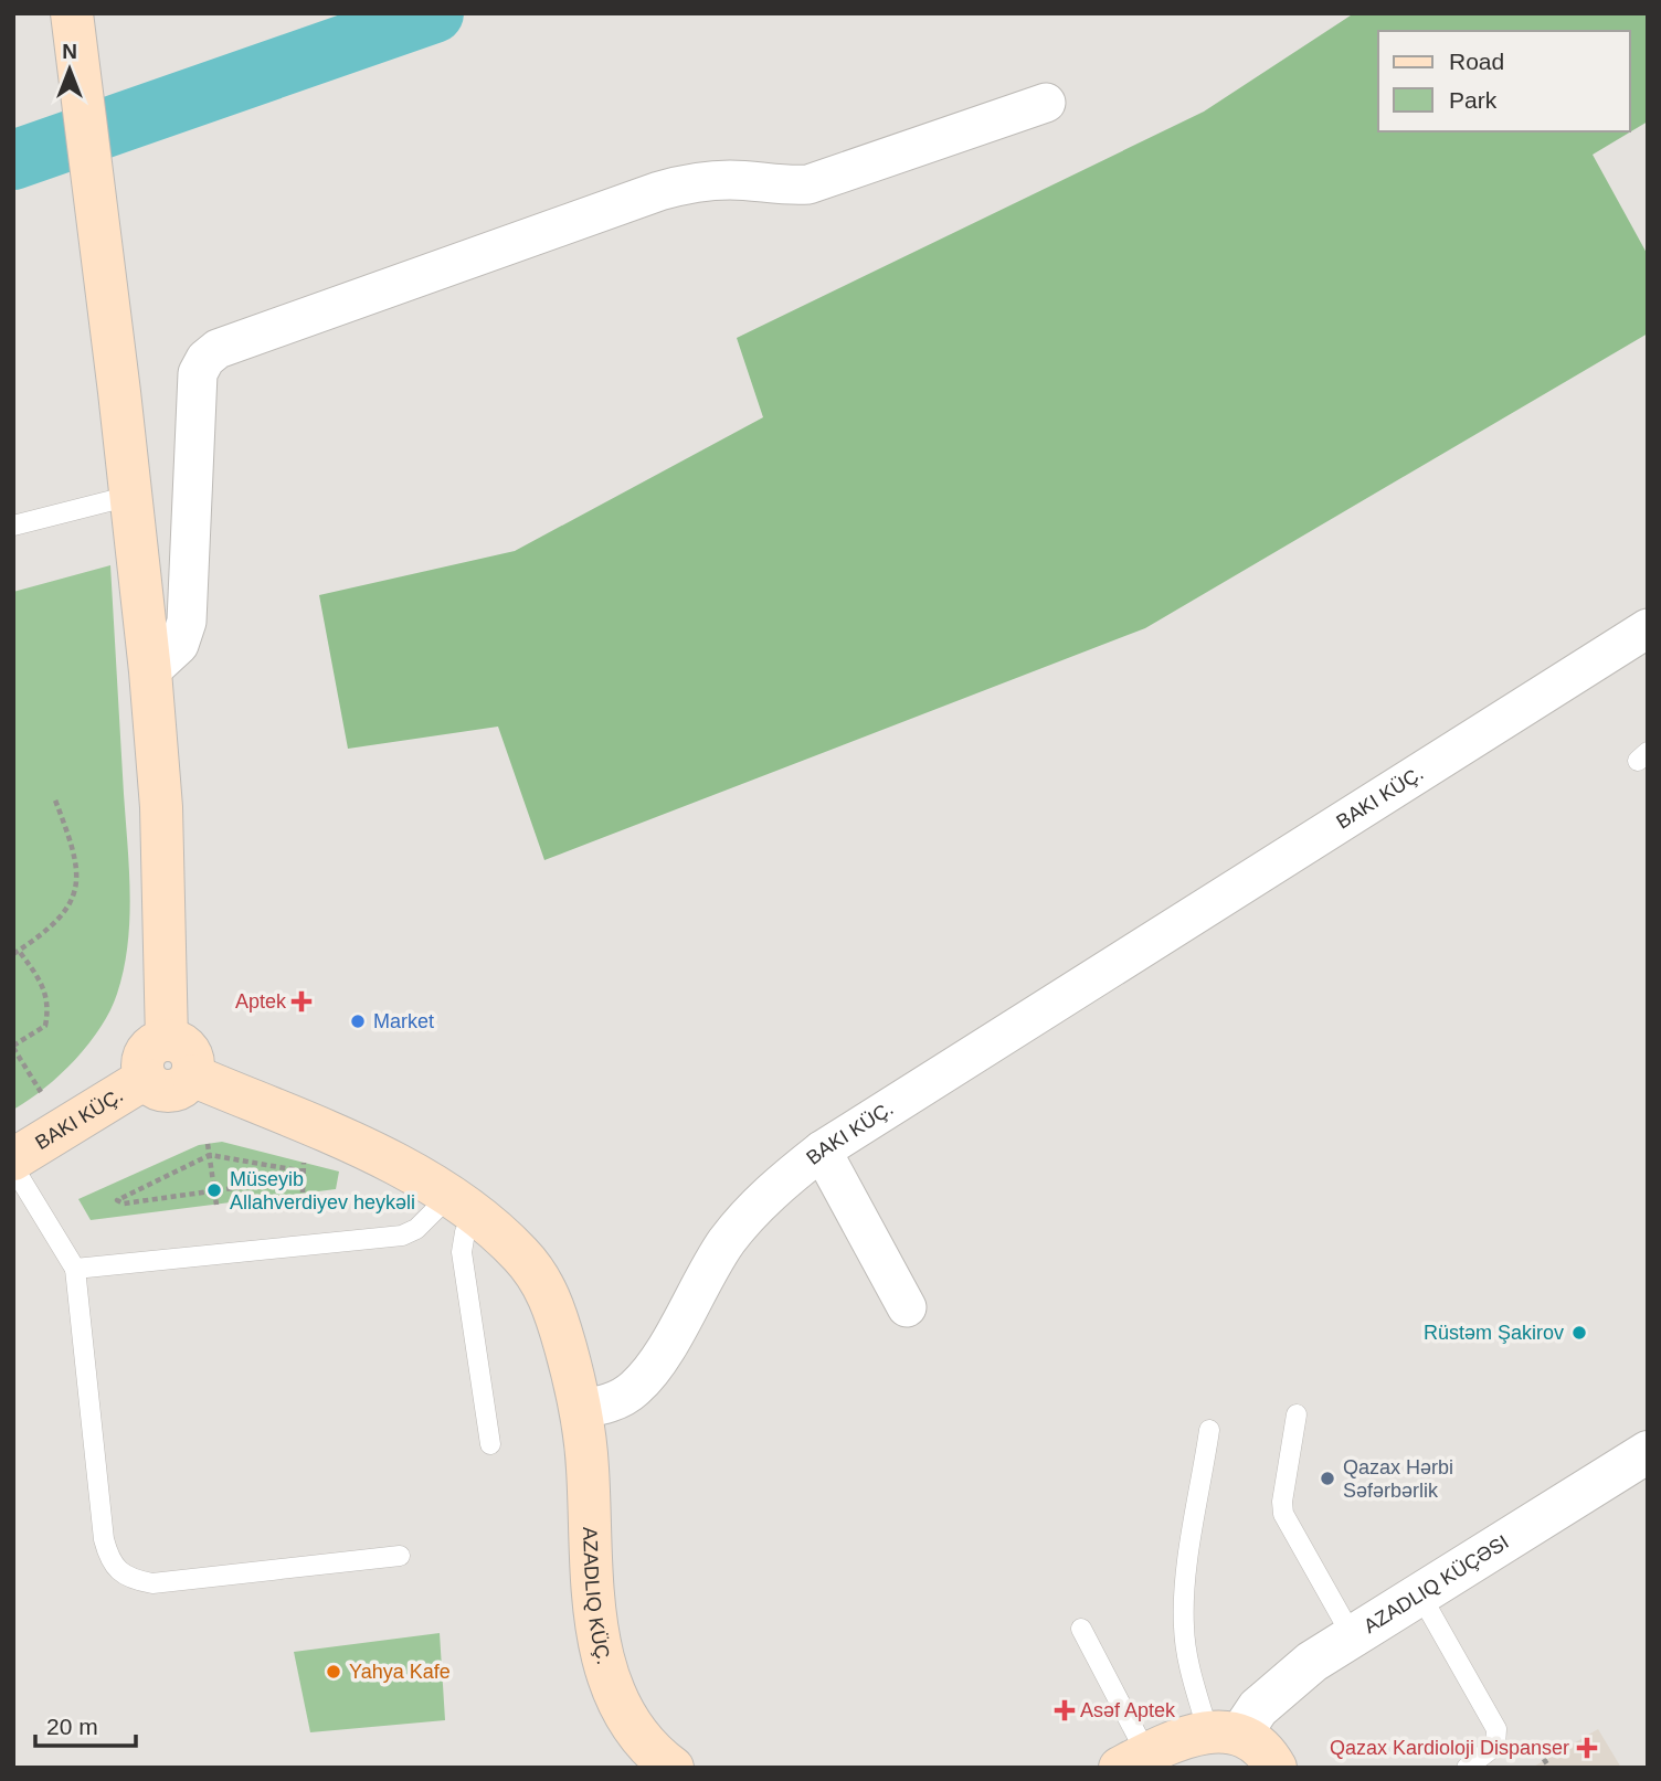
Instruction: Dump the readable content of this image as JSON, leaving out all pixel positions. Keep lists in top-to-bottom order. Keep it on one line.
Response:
{"places":{"health":["Aptek","Asəf Aptek","Qazax Kardioloji Dispanser"],"other":["Market","Müseyib Allahverdiyev heykəli","Rüstəm Şakirov","Qazax Hərbi Səfərbərlik","Yahya Kafe"]},"legend":["Road","Park"],"scale_bar":"20 m","north":"top"}
